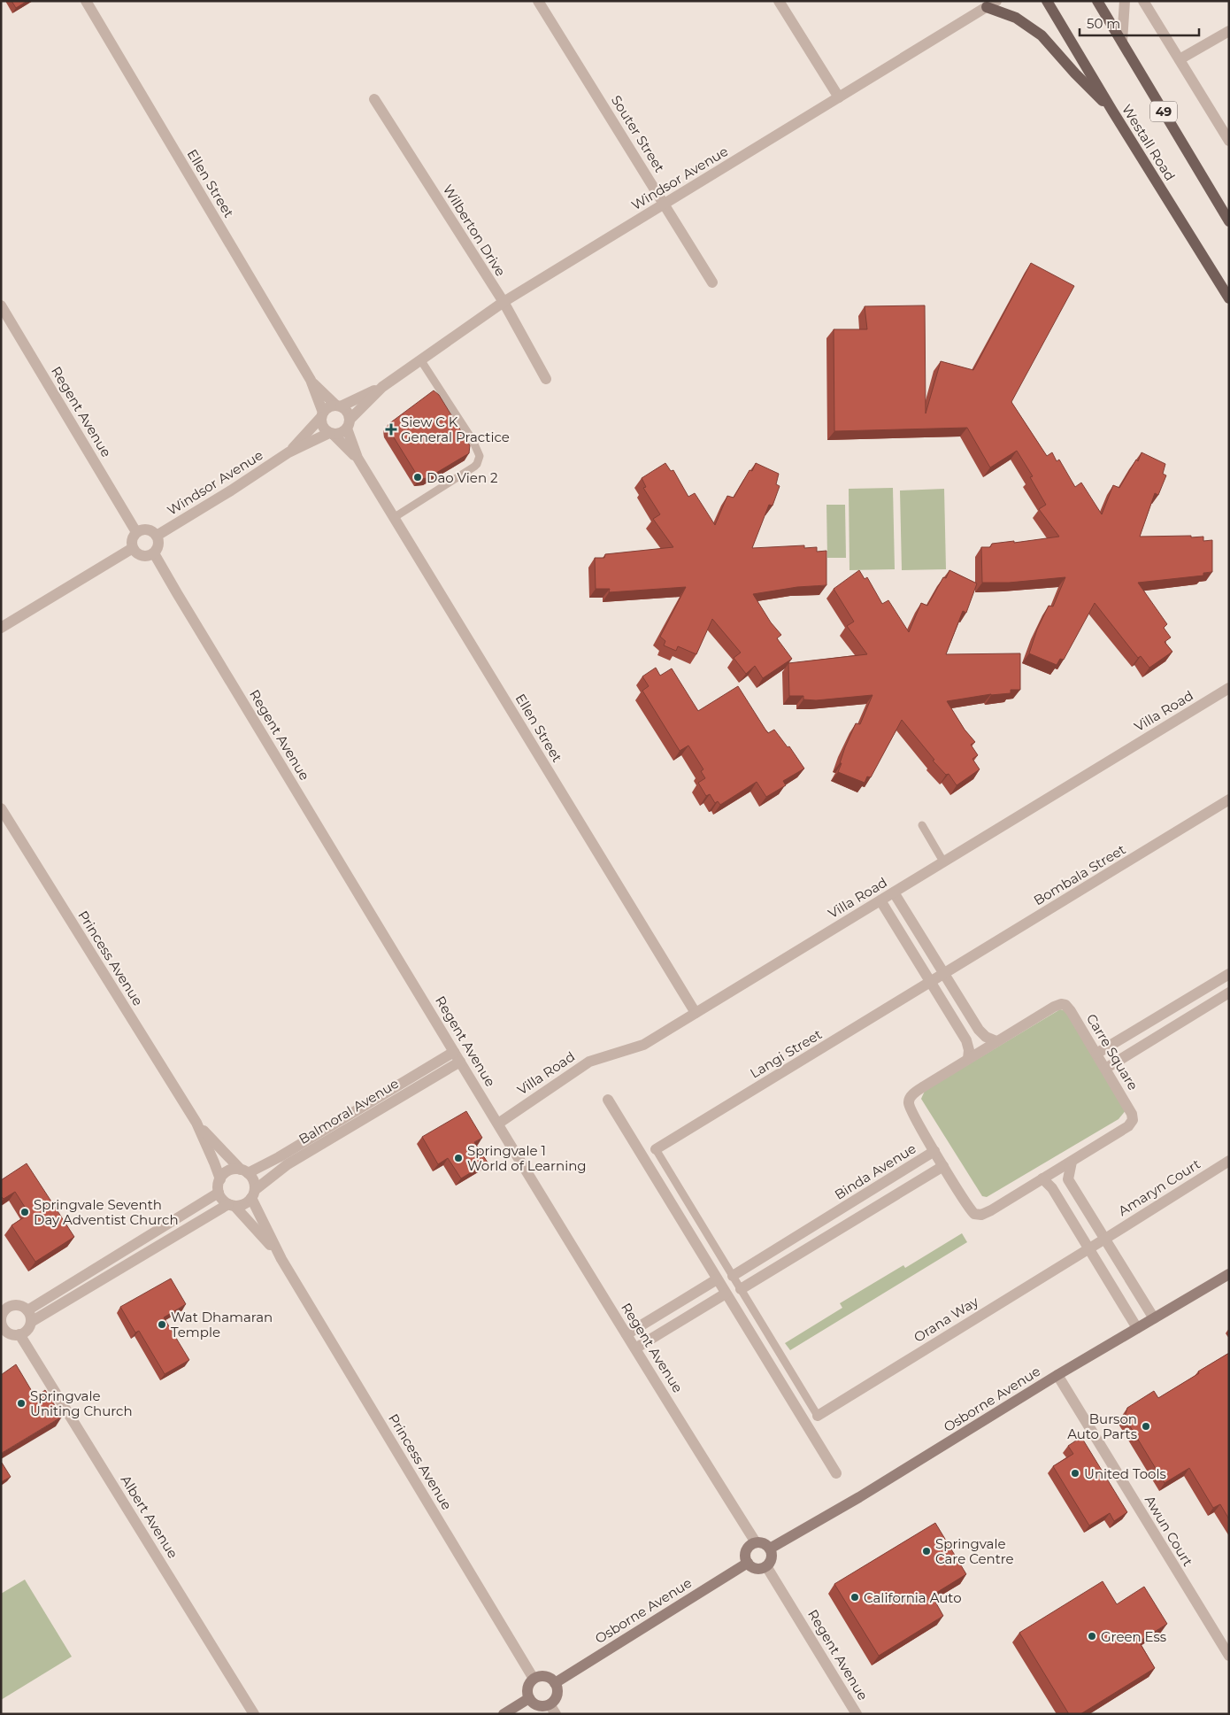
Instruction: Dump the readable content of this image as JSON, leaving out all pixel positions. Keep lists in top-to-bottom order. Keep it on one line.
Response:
{"streets":{"main road":["49","Westall Road","Osborne Avenue"],"street":["Souter Street","Windsor Avenue","Ellen Street","Wilberton Drive","Regent Avenue","Villa Road","Bombala Street","Princess Avenue","Carre Square","Langi Street","Balmoral Avenue","Binda Avenue","Amaryn Court","Orana Way","Albert Avenue","Awun Court"]},"crossings":[["Souter Street","Windsor Avenue"],["Windsor Avenue","Ellen Street"],["Windsor Avenue","Wilberton Drive"],["Windsor Avenue","Regent Avenue"],["Ellen Street","Villa Road"],["Regent Avenue","Villa Road"],["Regent Avenue","Balmoral Avenue"],["Regent Avenue","Osborne Avenue"],["Bombala Street","Langi Street"],["Princess Avenue","Balmoral Avenue"],["Princess Avenue","Osborne Avenue"],["Carre Square","Binda Avenue"],["Amaryn Court","Orana Way"],["Osborne Avenue","Awun Court"]],"places":{"health":["Siew C K General Practice"],"other":["Dao Vien 2","Springvale 1 World of Learning","Springvale Seventh Day Adventist Church","Wat Dhamaran Temple","Springvale Uniting Church","Burson Auto Parts","United Tools","Springvale Care Centre","California Auto","Green Ess"]},"scale_bar":"50 m"}
